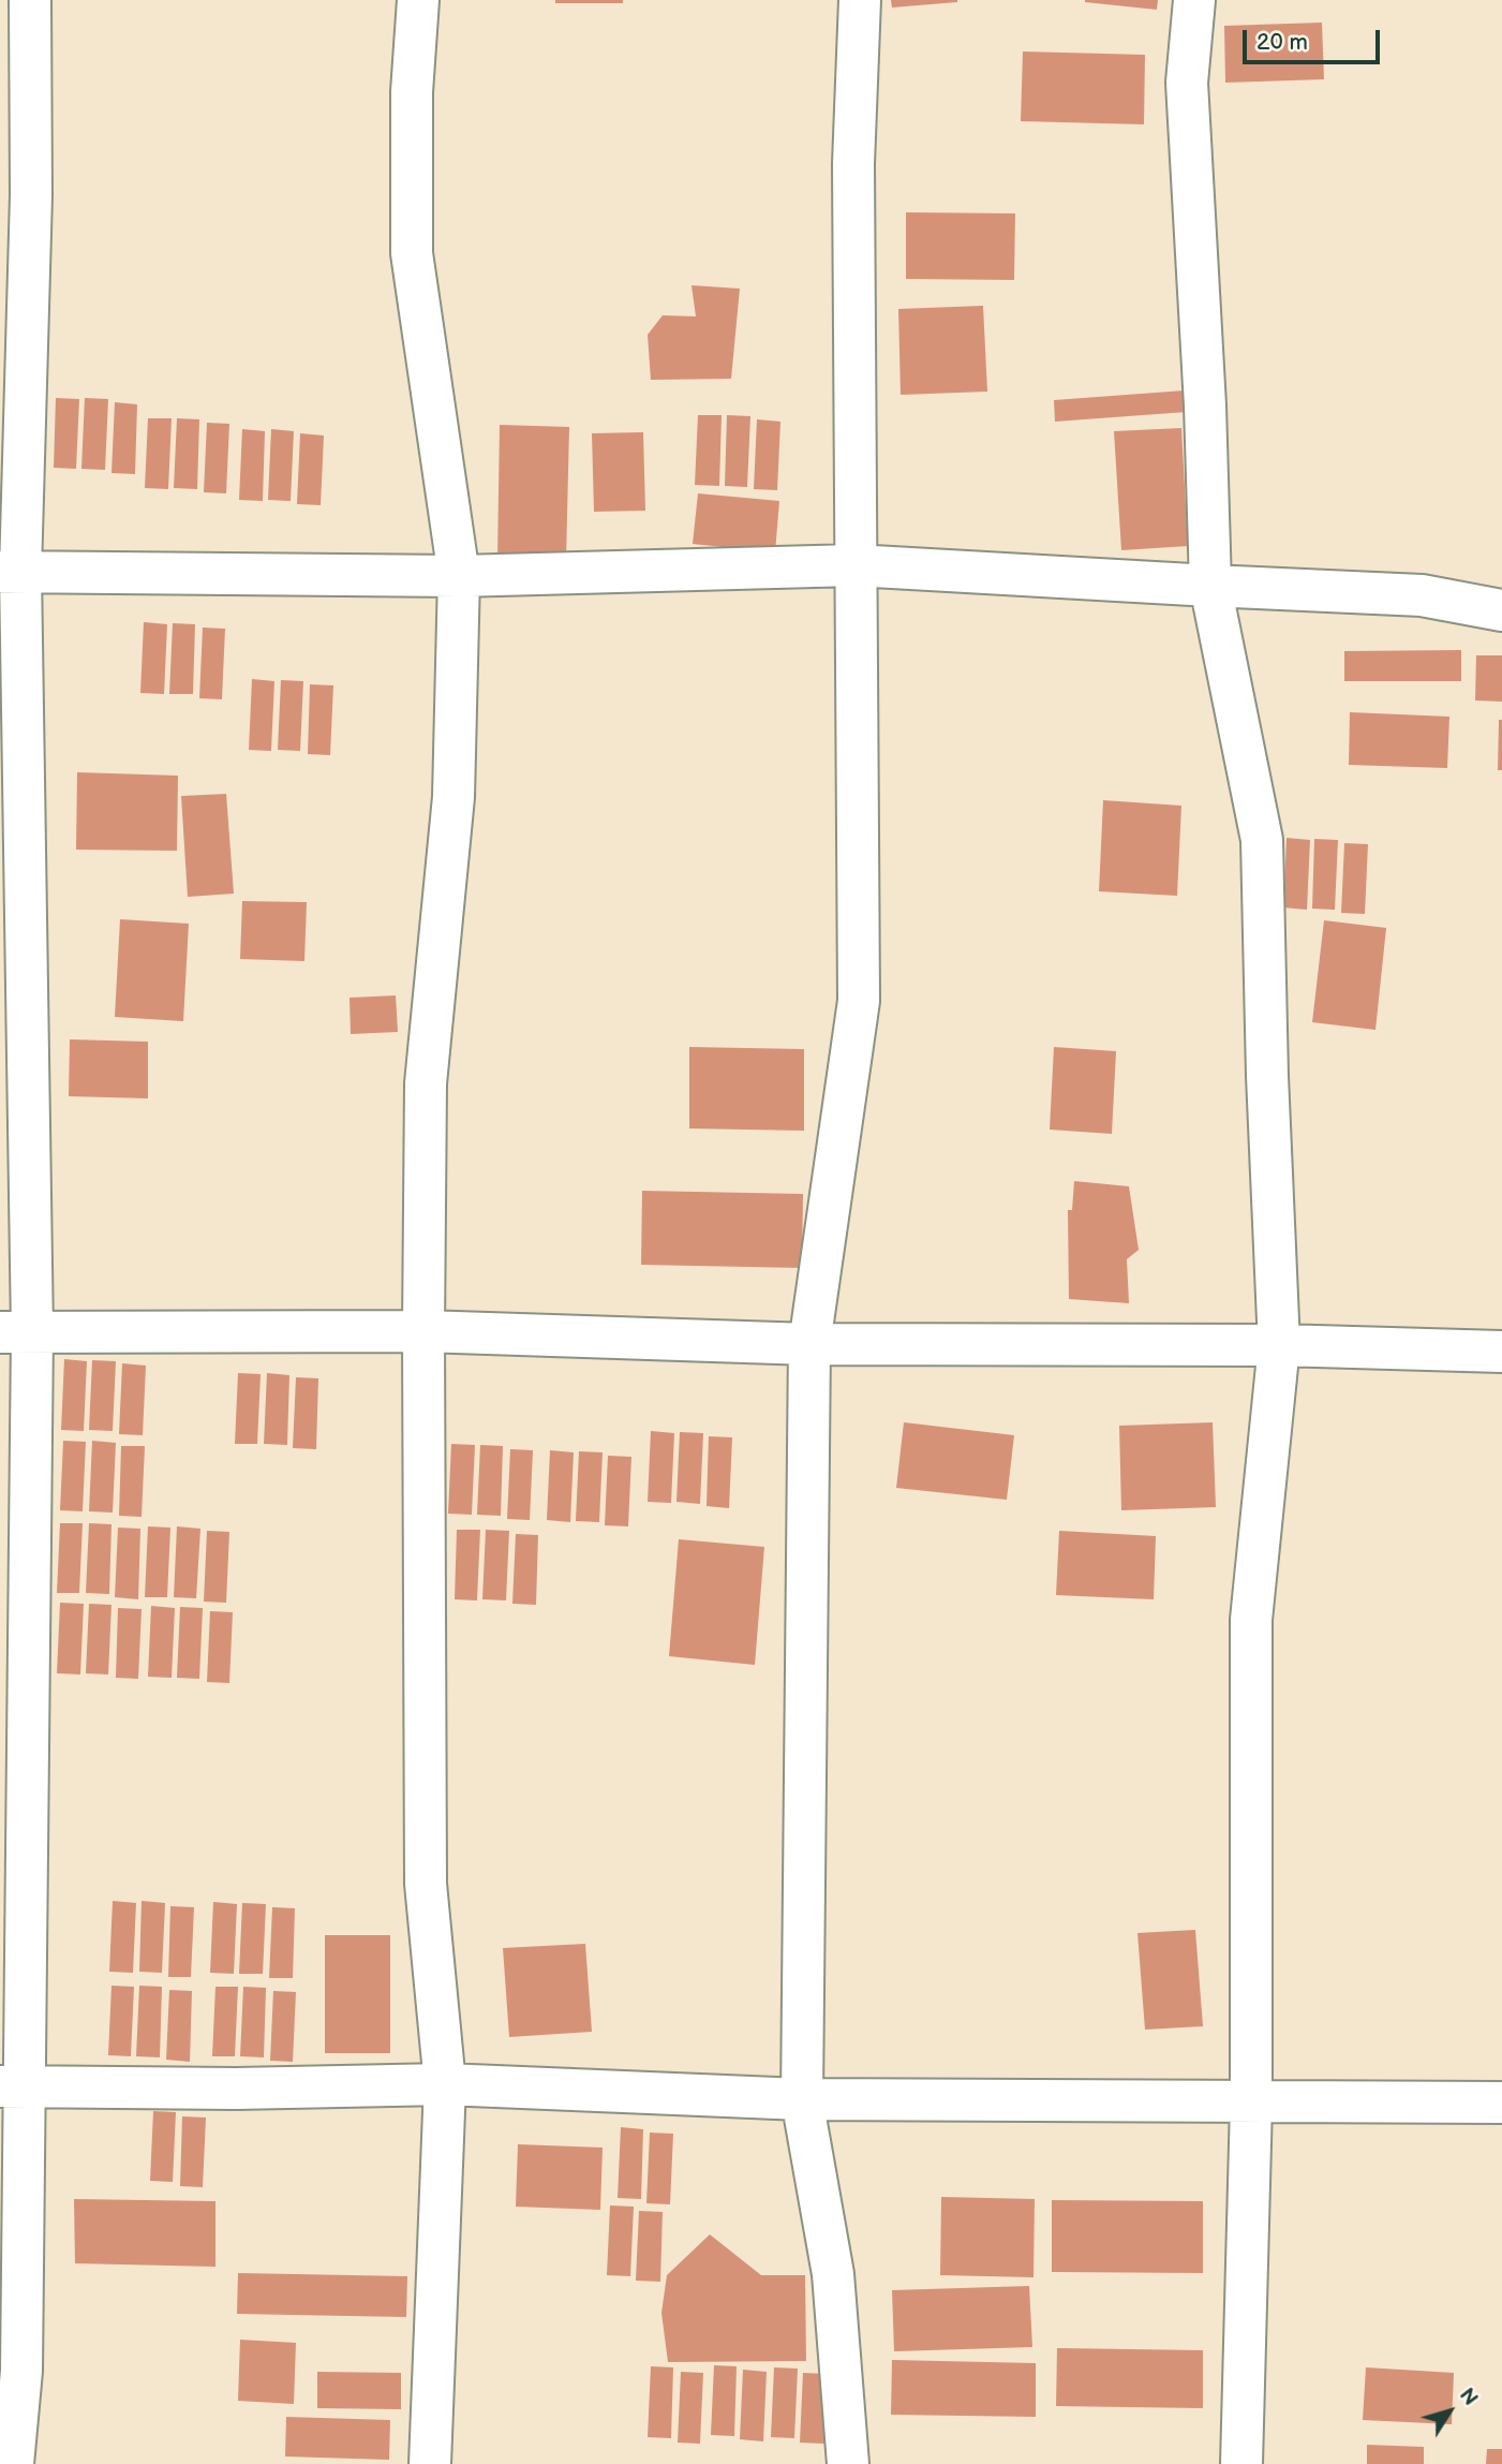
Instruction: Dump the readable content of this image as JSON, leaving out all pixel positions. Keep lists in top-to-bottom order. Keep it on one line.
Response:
{"scale_bar":"20 m","north":"top right"}
